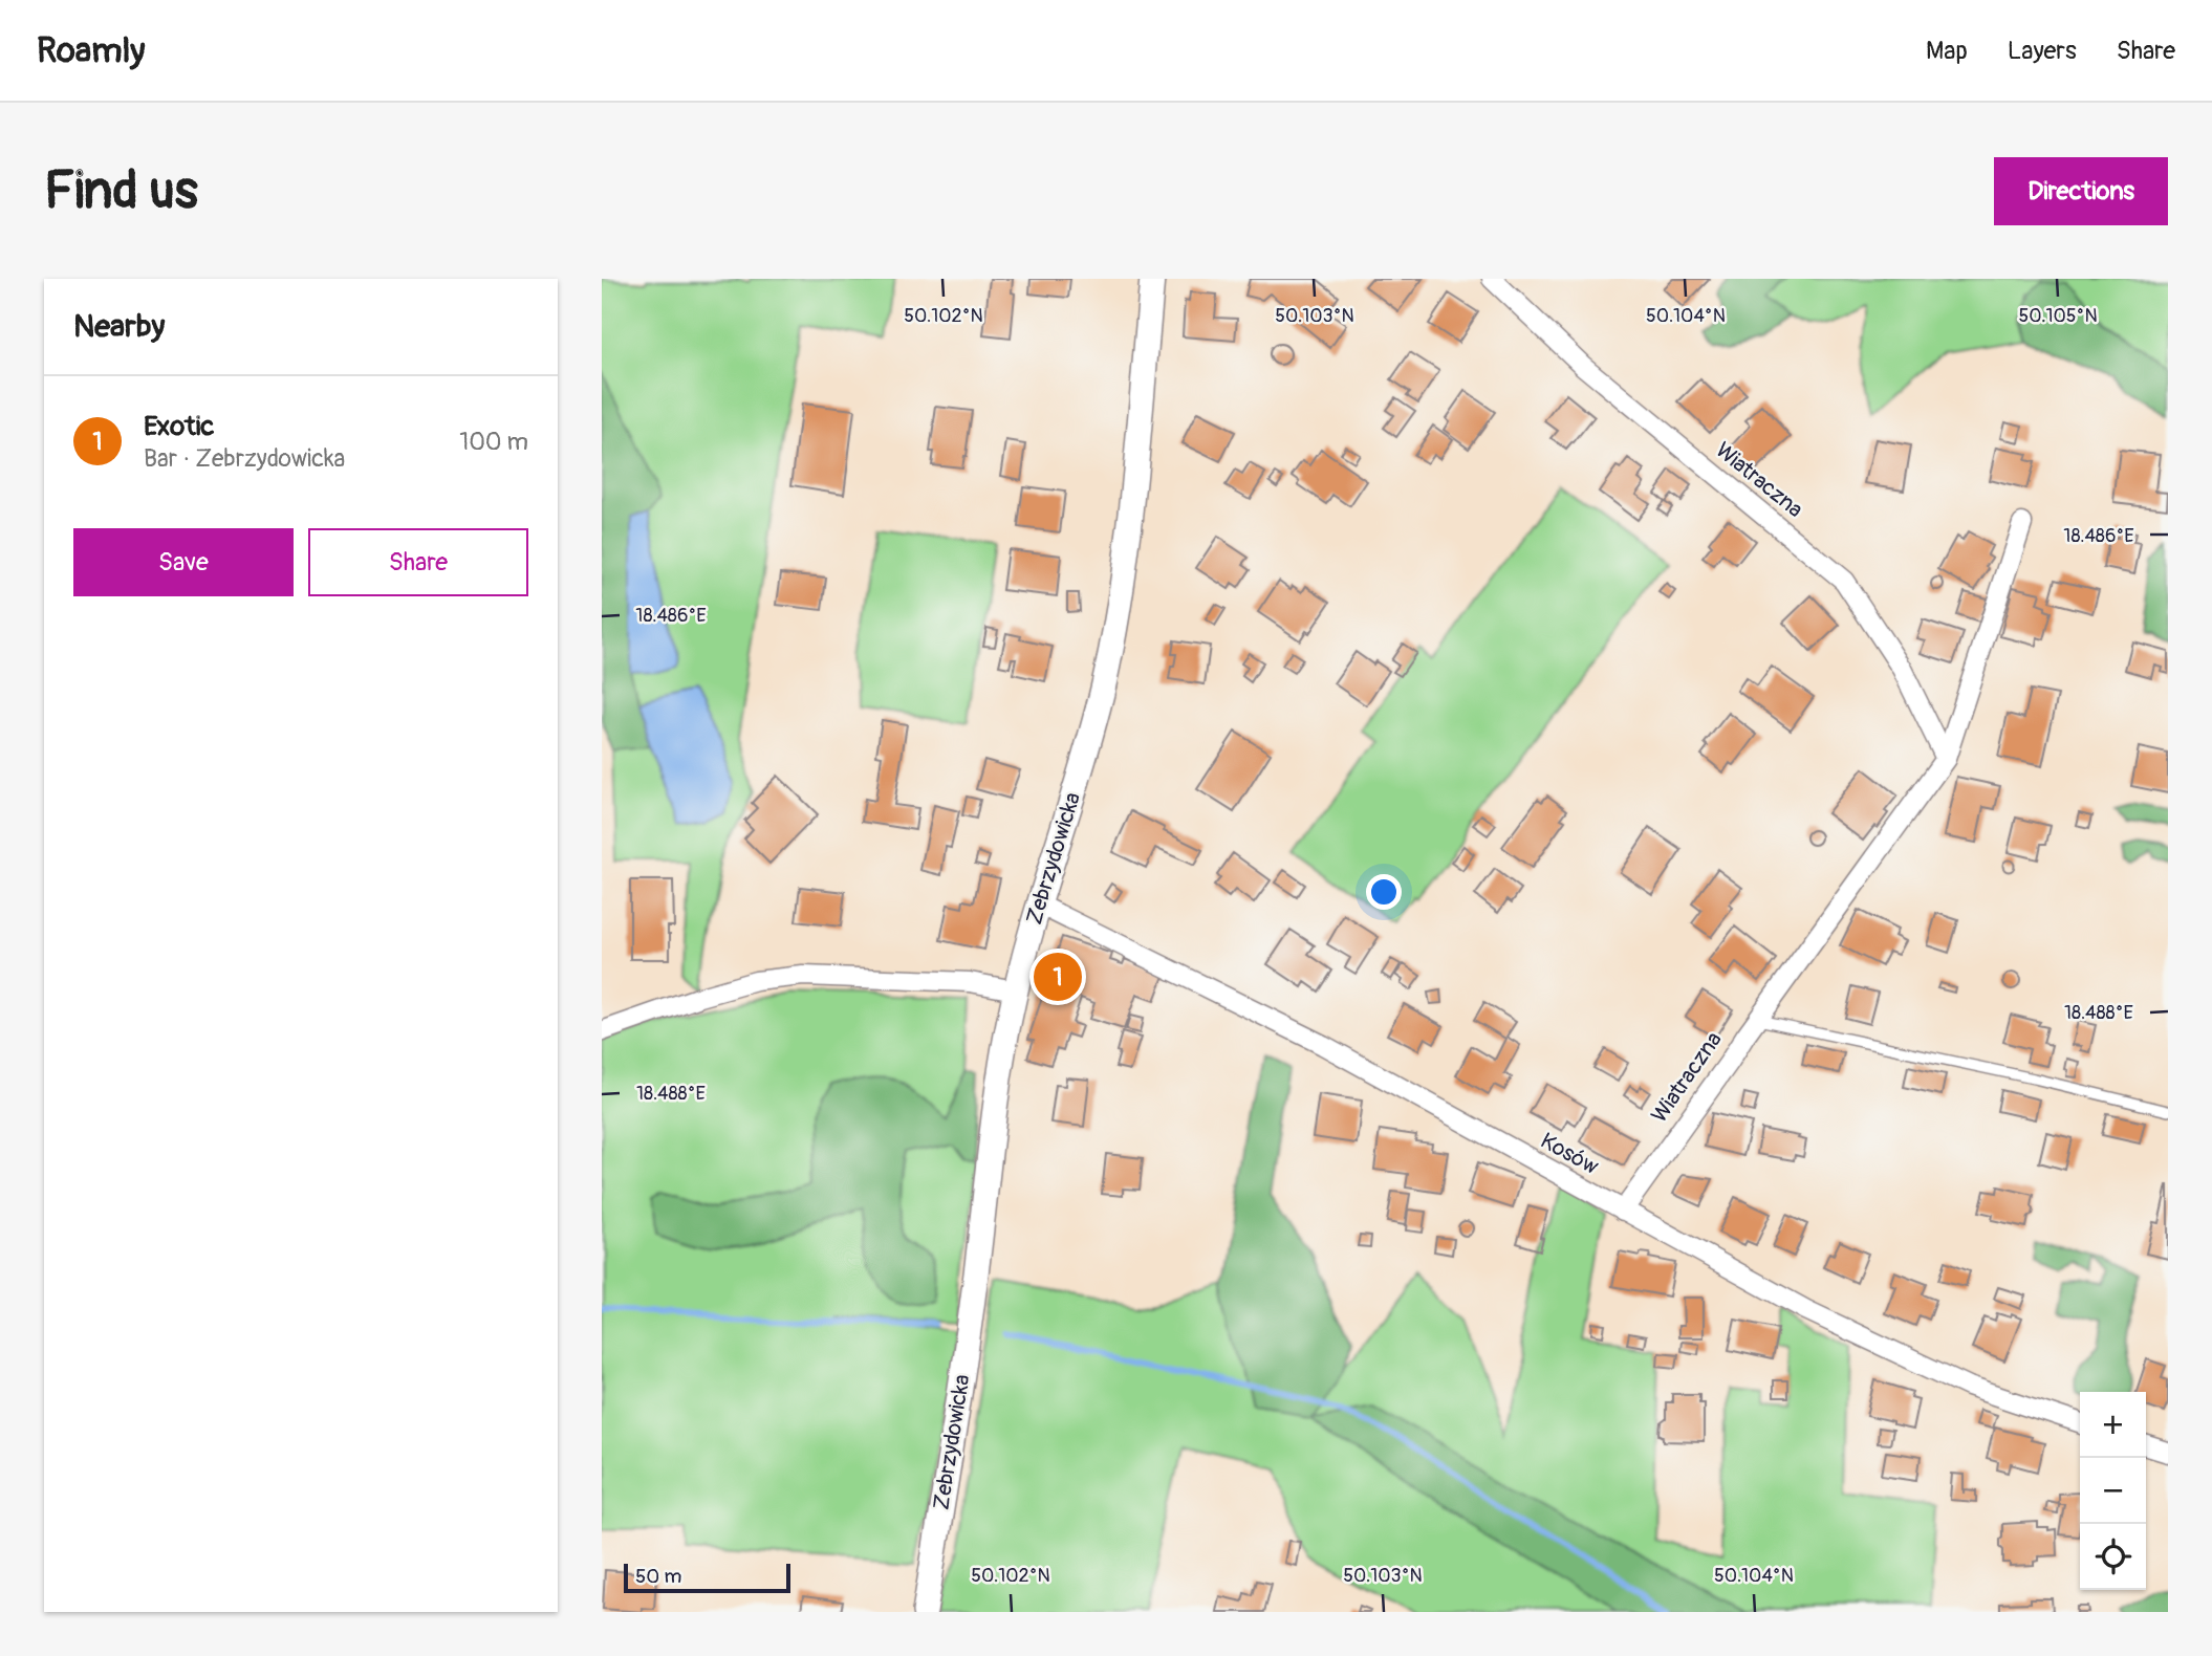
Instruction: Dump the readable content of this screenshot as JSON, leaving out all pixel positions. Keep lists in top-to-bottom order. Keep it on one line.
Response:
{"streets":{"street":["Wiatraczna","Zebrzydowicka","Kosów"]},"crossings":[["Wiatraczna","Kosów"],["Zebrzydowicka","Kosów"]],"scale_bar":"50 m","page":{"header":"Roamly","nav":["Map","Layers","Share"],"buttons":["Directions",["Save","Share"]],"title":"Find us","heading":"Nearby","list":[{"mark":"1","name":"Exotic","note":"Bar · Zebrzydowicka","value":"100 m"}],"pins":"1","map_buttons":["+","−"],"scale":"50 m"},"coordinates":["50.104°N","50.102°N","50.103°N","50.105°N","18.486°E","18.488°E"]}
